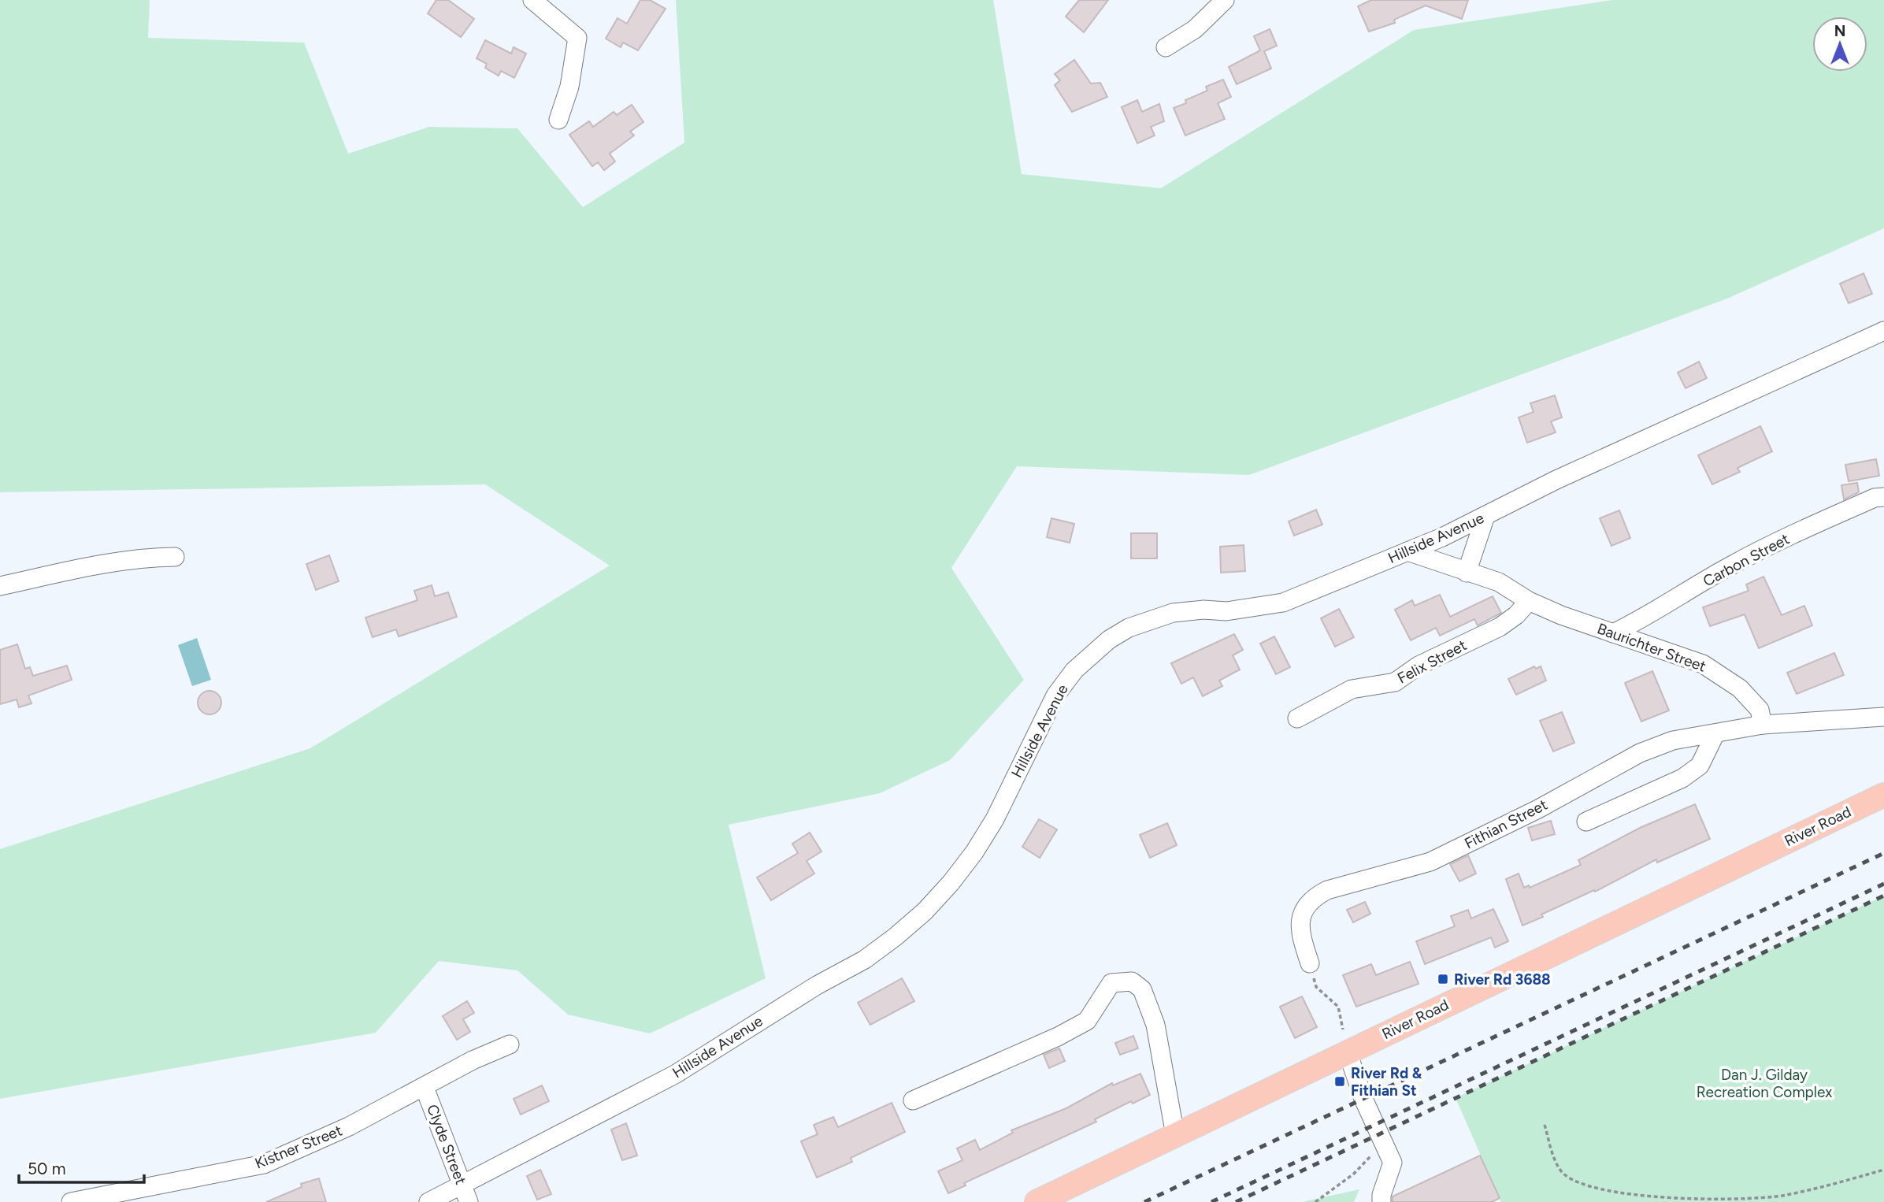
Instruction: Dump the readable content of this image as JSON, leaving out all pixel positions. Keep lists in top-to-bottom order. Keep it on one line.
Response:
{"streets":{"main road":["River Road"],"street":["Hillside Avenue","Carbon Street","Baurichter Street","Felix Street","Fithian Street","Clyde Street","Kistner Street"]},"crossings":[["Hillside Avenue","Baurichter Street"],["Hillside Avenue","Clyde Street"],["Carbon Street","Baurichter Street"],["Baurichter Street","Felix Street"],["Baurichter Street","Fithian Street"],["Clyde Street","Kistner Street"]],"parks":["Dan J. Gilday Recreation Complex"],"places":{"transit":["River Rd 3688","River Rd & Fithian St"]},"scale_bar":"50 m","north":"top"}
